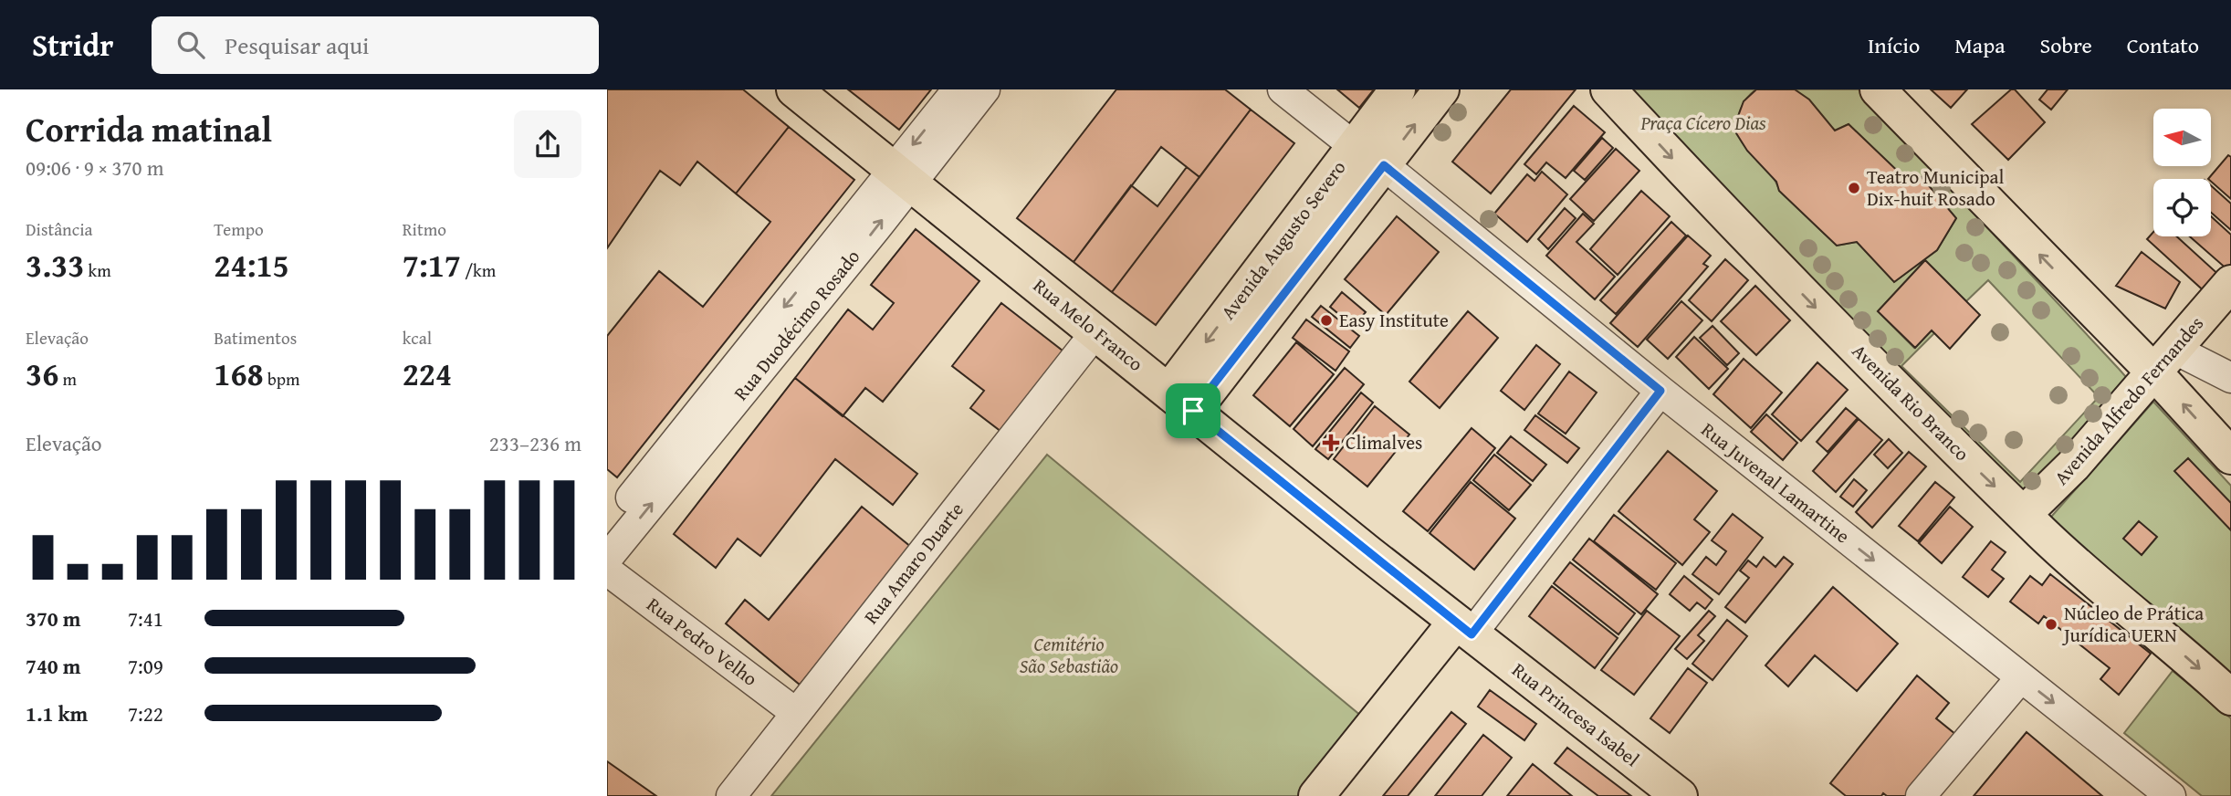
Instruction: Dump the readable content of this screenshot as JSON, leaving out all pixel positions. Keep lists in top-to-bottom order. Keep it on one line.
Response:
{"streets":{"main road":["Avenida Augusto Severo","Rua Melo Franco","Avenida Alfredo Fernandes","Avenida Rio Branco","Rua Princesa Isabel"],"street":["Rua Duodécimo Rosado","Rua Juvenal Lamartine","Rua Amaro Duarte","Rua Pedro Velho"]},"crossings":[["Avenida Augusto Severo","Rua Melo Franco"],["Avenida Augusto Severo","Rua Juvenal Lamartine"],["Rua Duodécimo Rosado","Rua Melo Franco"],["Rua Melo Franco","Rua Amaro Duarte"],["Rua Melo Franco","Rua Princesa Isabel"],["Avenida Alfredo Fernandes","Avenida Rio Branco"],["Rua Amaro Duarte","Rua Pedro Velho"]],"one_way":["Rua Juvenal Lamartine"],"parks":["Praça Cícero Dias","Cemitério São Sebastião"],"places":{"other":["Teatro Municipal Dix-huit Rosado","Easy Institute","Núcleo de Prática Jurídica UERN"],"health":["Climalves"]},"north":"left","page":{"header":"Stridr","search":"Pesquisar aqui","nav":["Início","Mapa","Sobre","Contato"],"heading":["Corrida matinal","09:06 · 9 × 370 m"],"stats":[["Distância","3.33 km"],["Tempo","24:15"],["Ritmo","7:17 /km"],["Elevação","36 m"],["Batimentos","168 bpm"],["kcal","224"]],"chart":["Elevação","233–236 m"],"list":[{"name":"370 m","note":"7:41"},{"name":"740 m","note":"7:09"},{"name":"1.1 km","note":"7:22"}]}}
